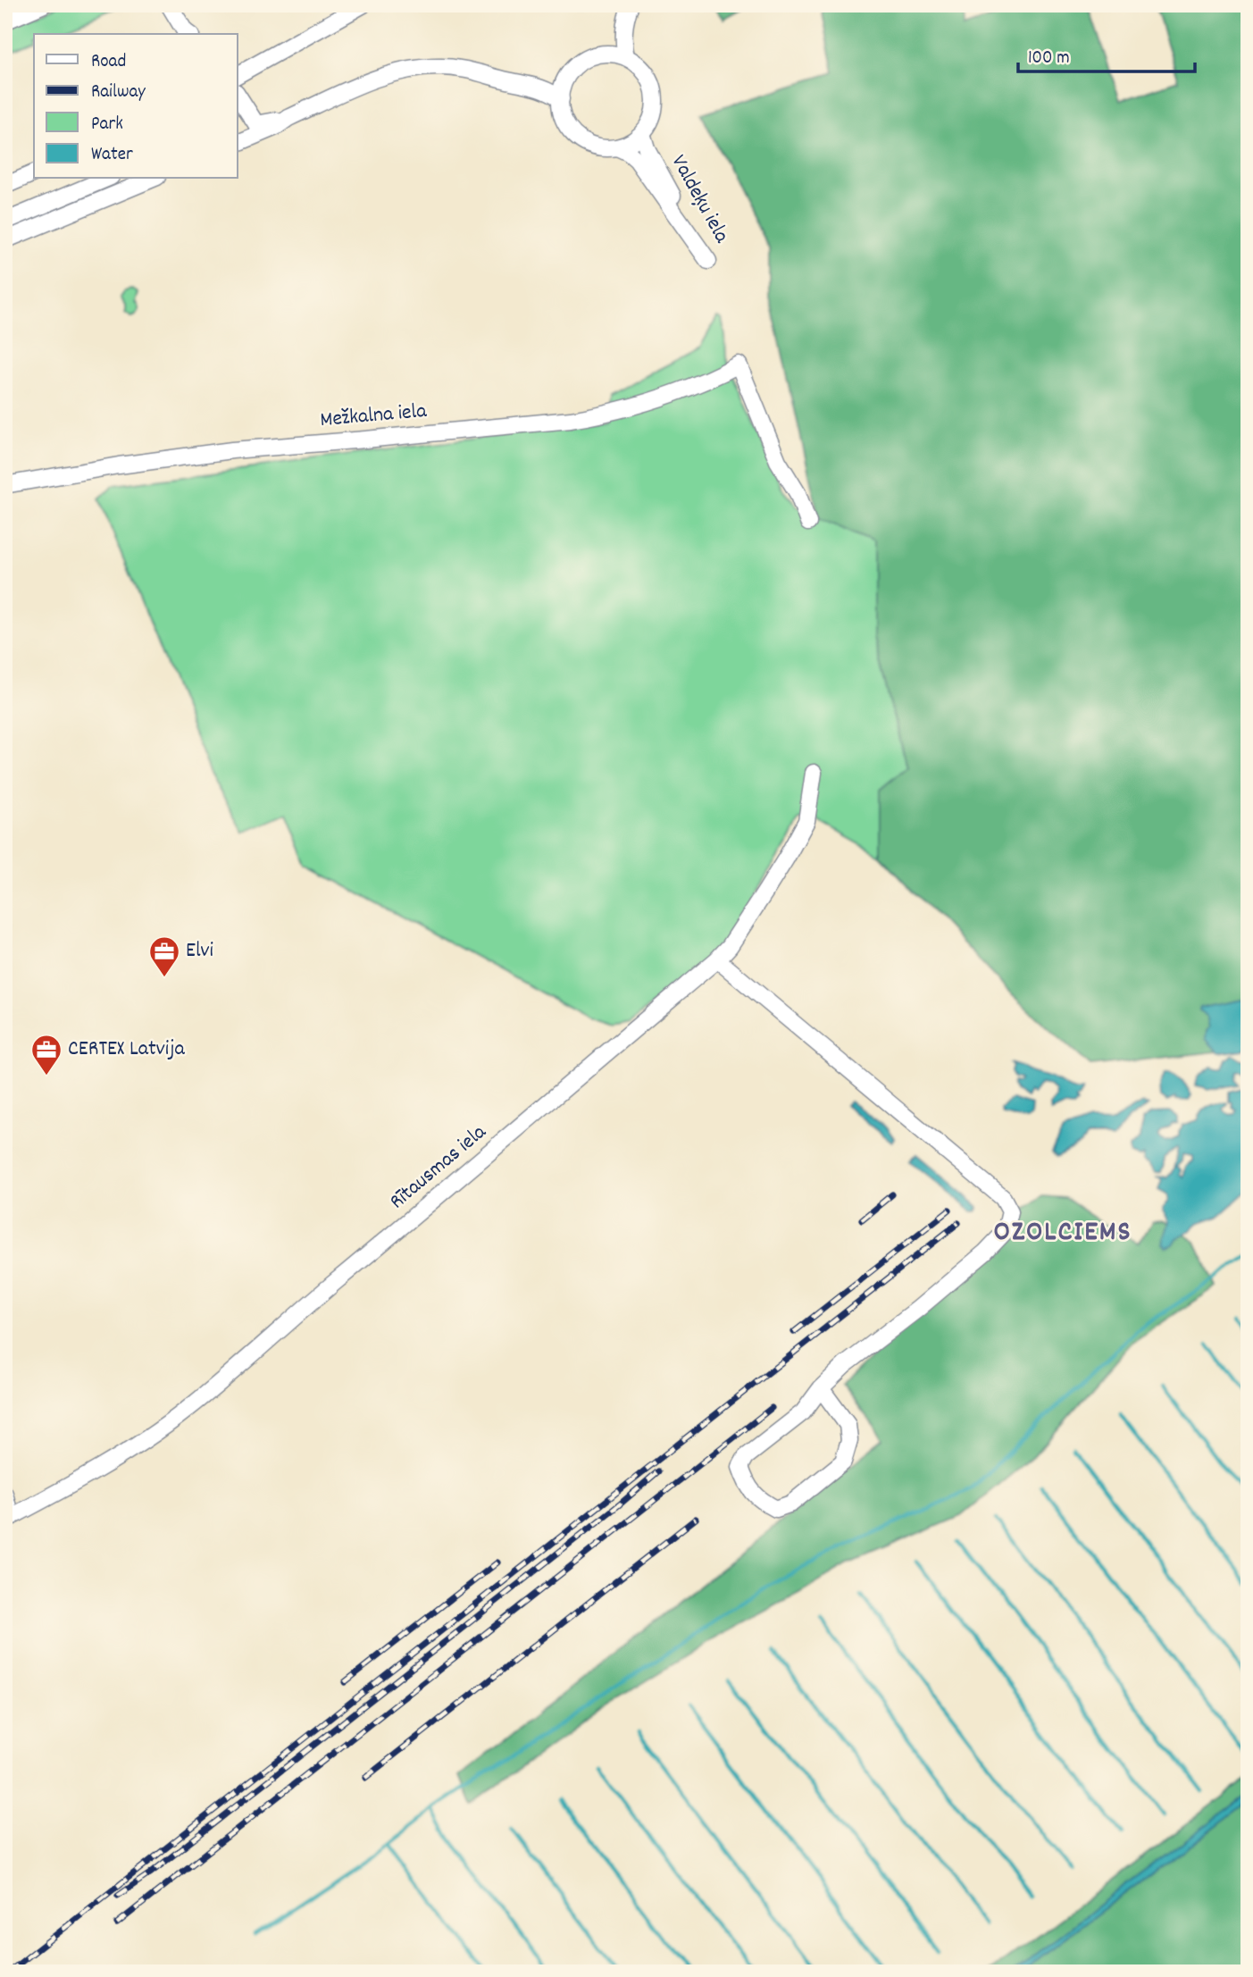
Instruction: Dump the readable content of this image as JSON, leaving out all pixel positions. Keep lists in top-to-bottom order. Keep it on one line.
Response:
{"streets":{"street":["Valdeķu iela","Mežkalna iela","Rītausmas iela"]},"districts":["OZOLCIEMS"],"places":{"office":["Elvi","CERTEX Latvija"]},"legend":["Road","Railway","Park","Water"],"scale_bar":"100 m"}
